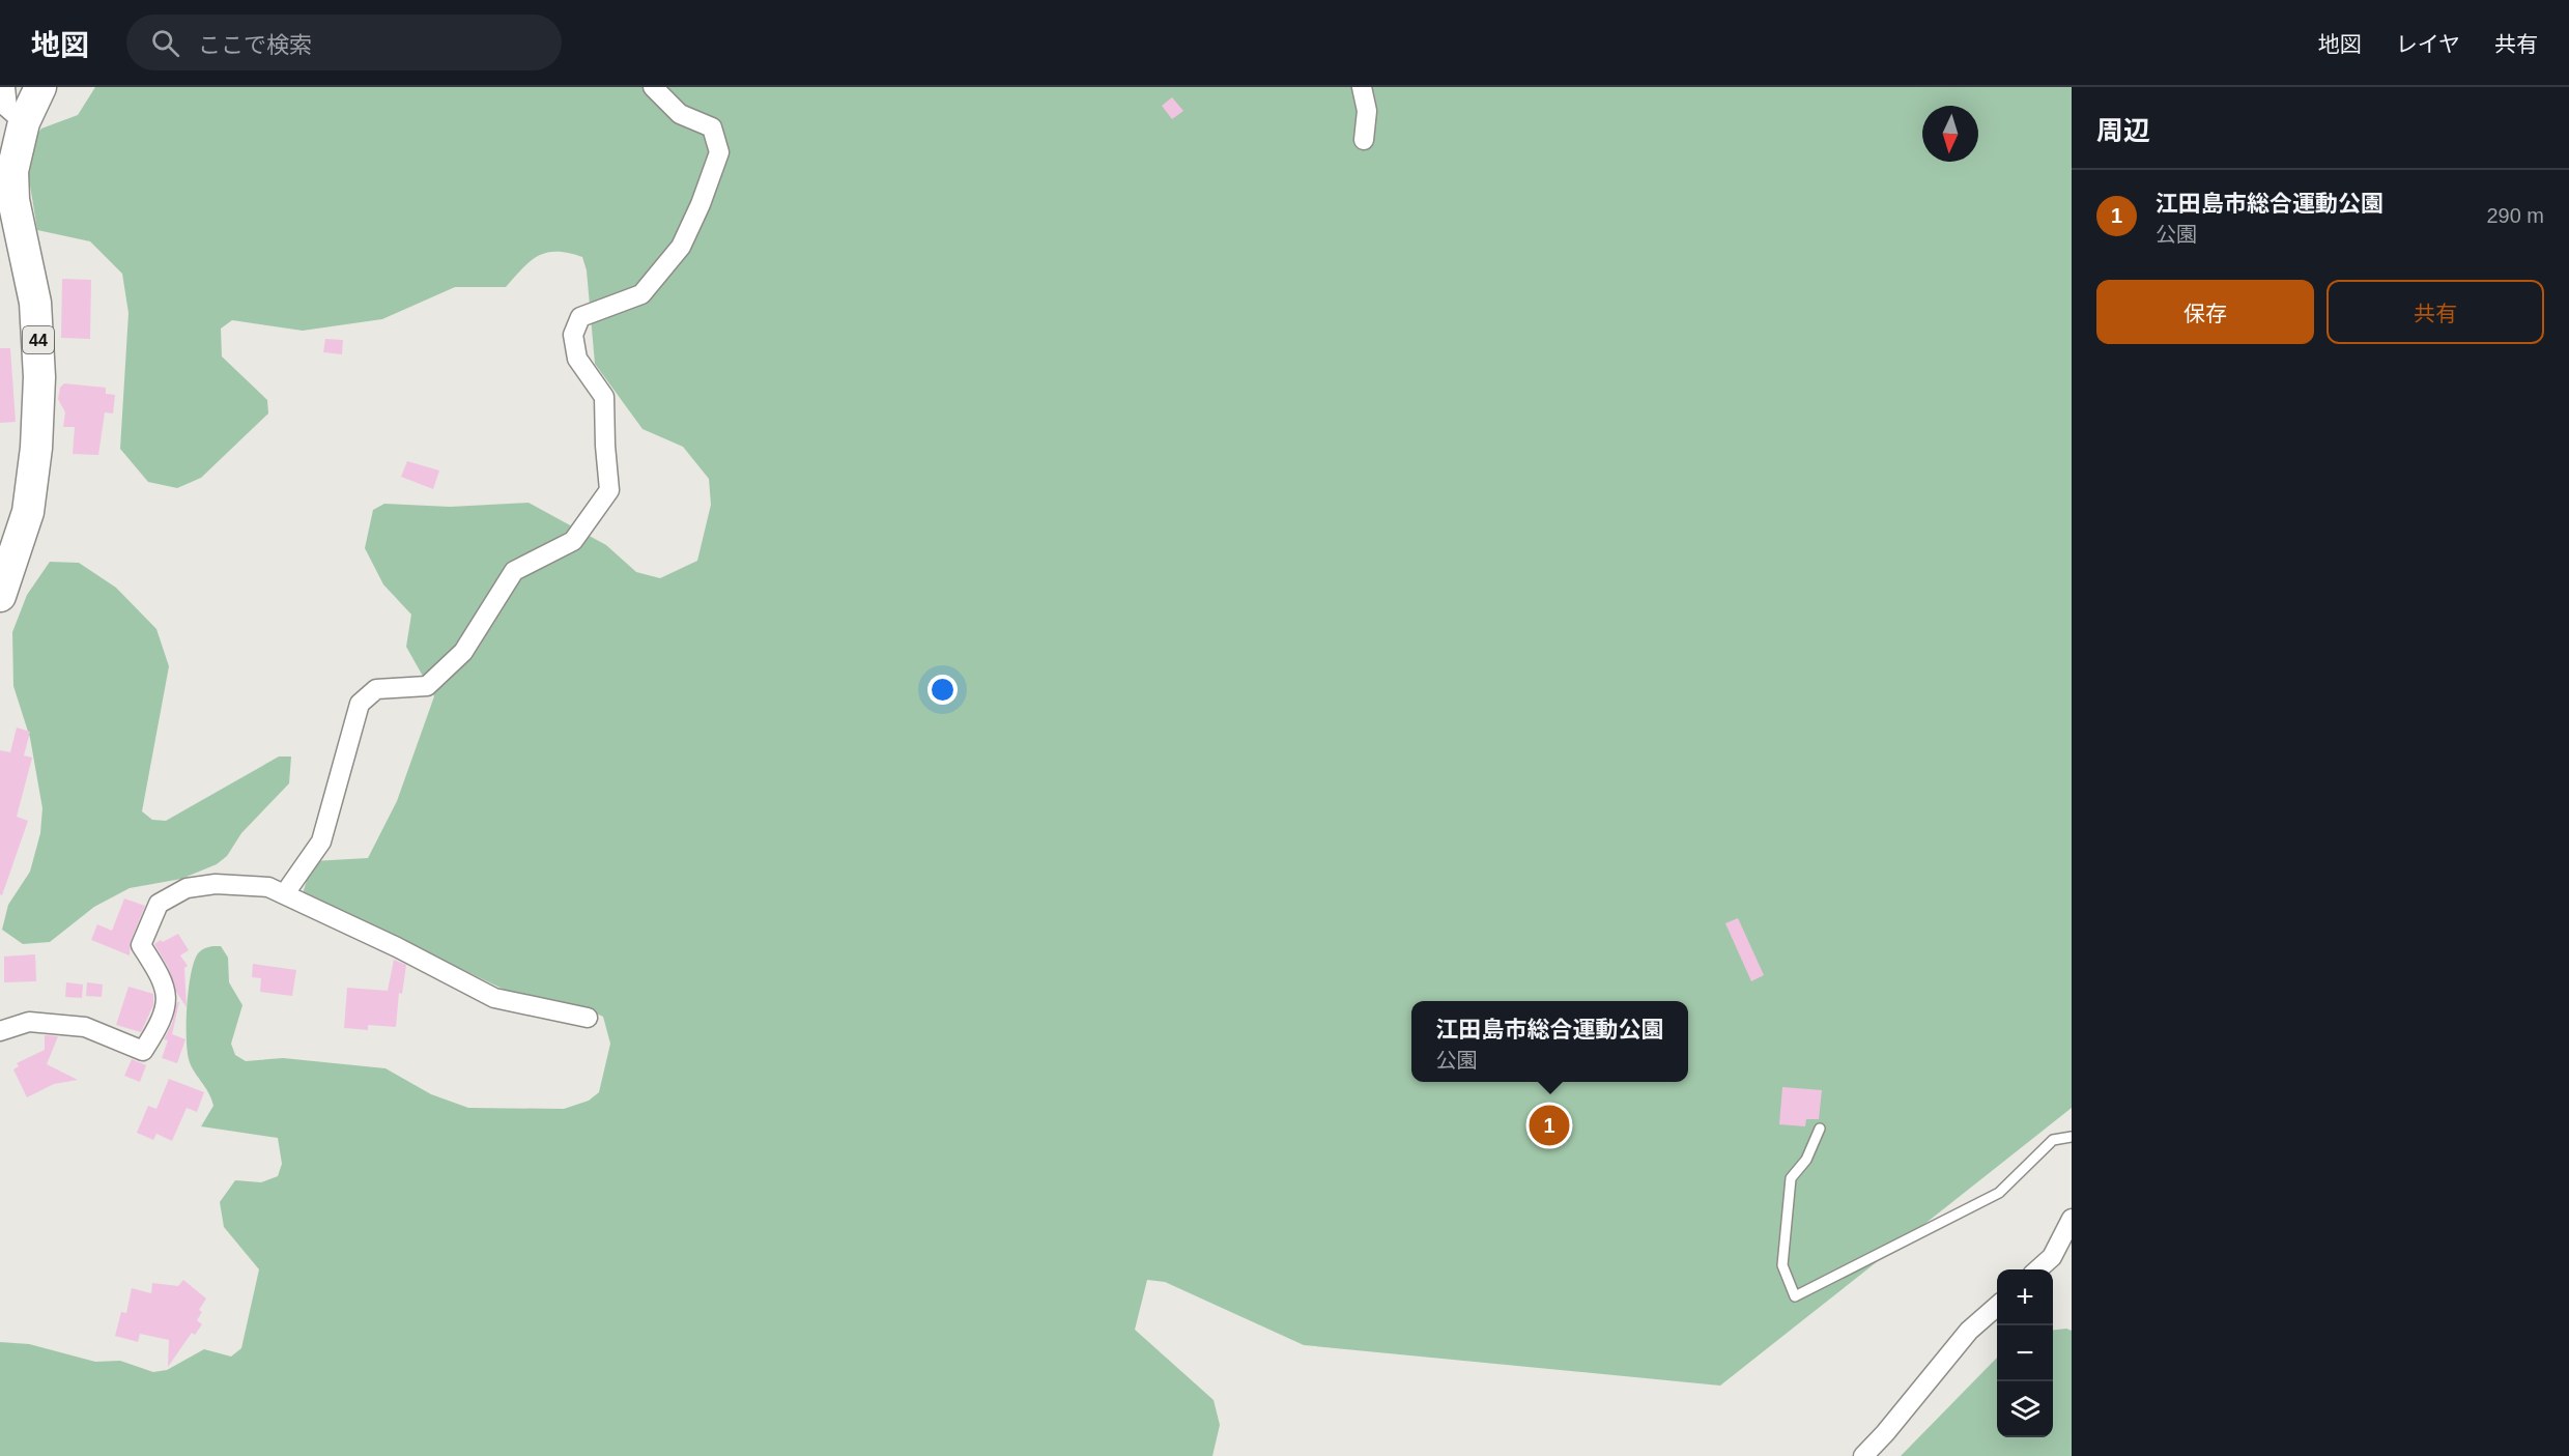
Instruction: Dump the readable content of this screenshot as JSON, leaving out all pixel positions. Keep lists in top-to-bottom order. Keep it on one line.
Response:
{"streets":{"main road":["44"]},"north":"bottom","page":{"header":"地図","search":"ここで検索","nav":["地図","レイヤ","共有"],"heading":"周辺","list":[{"mark":"1","name":"江田島市総合運動公園","note":"公園","value":"290 m"}],"buttons":["保存","共有"],"popup":["江田島市総合運動公園","公園"],"pins":"1","map_buttons":["+","−"]}}
